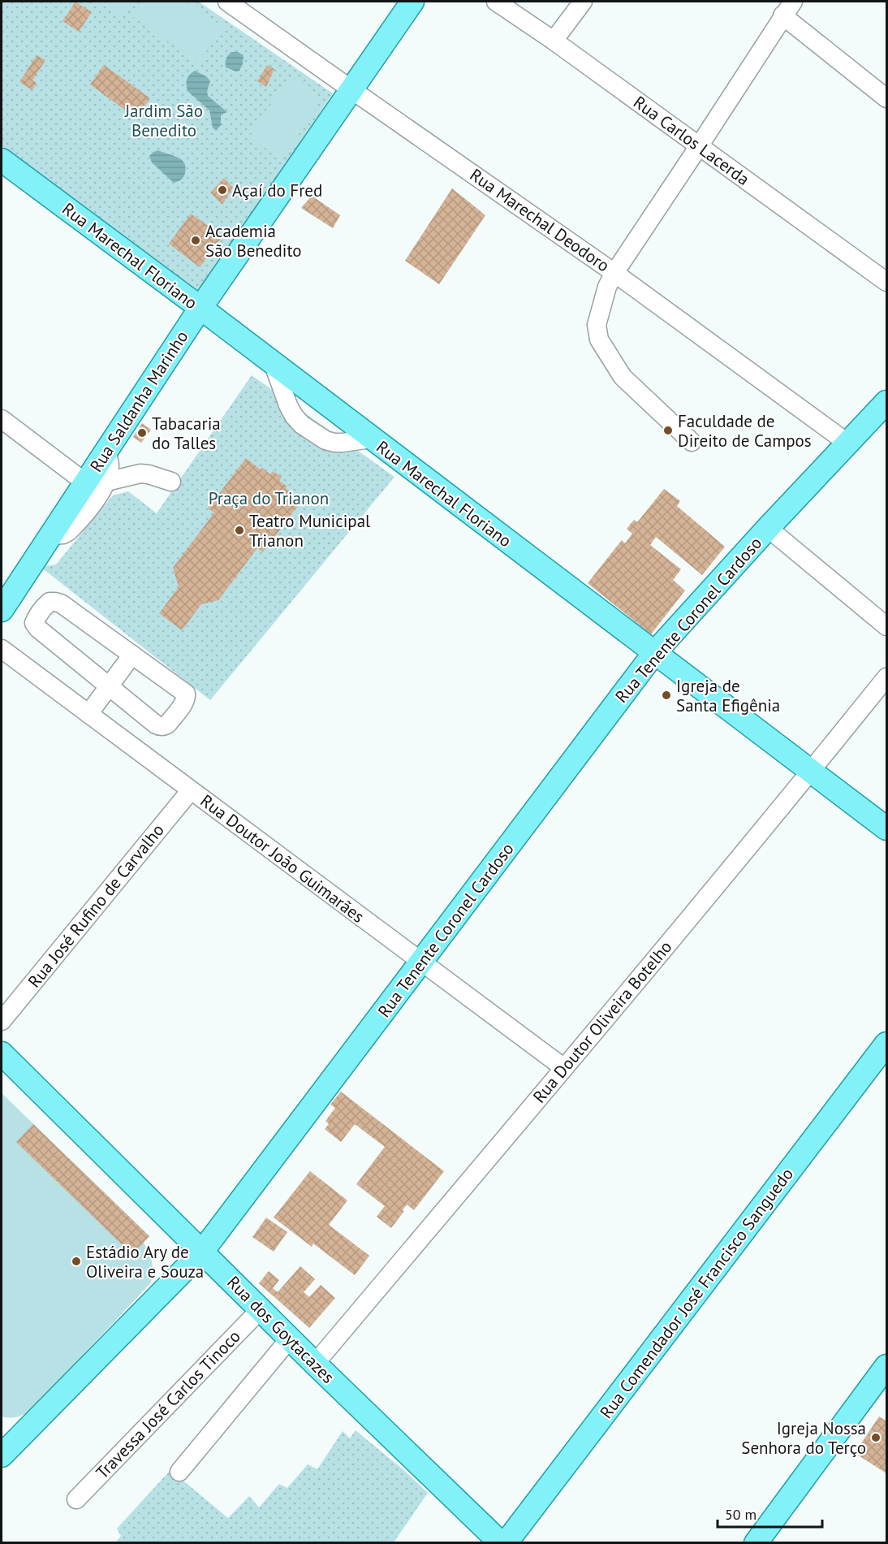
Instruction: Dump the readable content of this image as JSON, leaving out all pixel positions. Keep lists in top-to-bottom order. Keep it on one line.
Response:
{"streets":{"main road":["Rua Marechal Floriano","Rua Saldanha Marinho","Rua Tenente Coronel Cardoso","Rua Comendador José Francisco Sanguedo","Rua dos Goytacazes"],"street":["Rua Carlos Lacerda","Rua Marechal Deodoro","Rua Doutor João Guimarães","Rua José Rufino de Carvalho","Rua Doutor Oliveira Botelho","Travessa José Carlos Tinoco"]},"crossings":[["Rua Marechal Deodoro","Rua Saldanha Marinho"],["Rua Marechal Deodoro","Rua Tenente Coronel Cardoso"],["Rua Marechal Floriano","Rua Saldanha Marinho"],["Rua Marechal Floriano","Rua Tenente Coronel Cardoso"],["Rua Marechal Floriano","Rua Doutor Oliveira Botelho"],["Rua Tenente Coronel Cardoso","Rua Doutor João Guimarães"],["Rua Tenente Coronel Cardoso","Rua dos Goytacazes"],["Rua Doutor João Guimarães","Rua José Rufino de Carvalho"],["Rua Doutor João Guimarães","Rua Doutor Oliveira Botelho"],["Rua Doutor Oliveira Botelho","Rua dos Goytacazes"],["Rua dos Goytacazes","Travessa José Carlos Tinoco"]],"parks":["Jardim São Benedito","Praça do Trianon"],"places":["Açaí do Fred","Academia São Benedito","Faculdade de Direito de Campos","Tabacaria do Talles","Teatro Municipal Trianon","Igreja de Santa Efigênia","Estádio Ary de Oliveira e Souza","Igreja Nossa Senhora do Terço"],"scale_bar":"50 m"}
